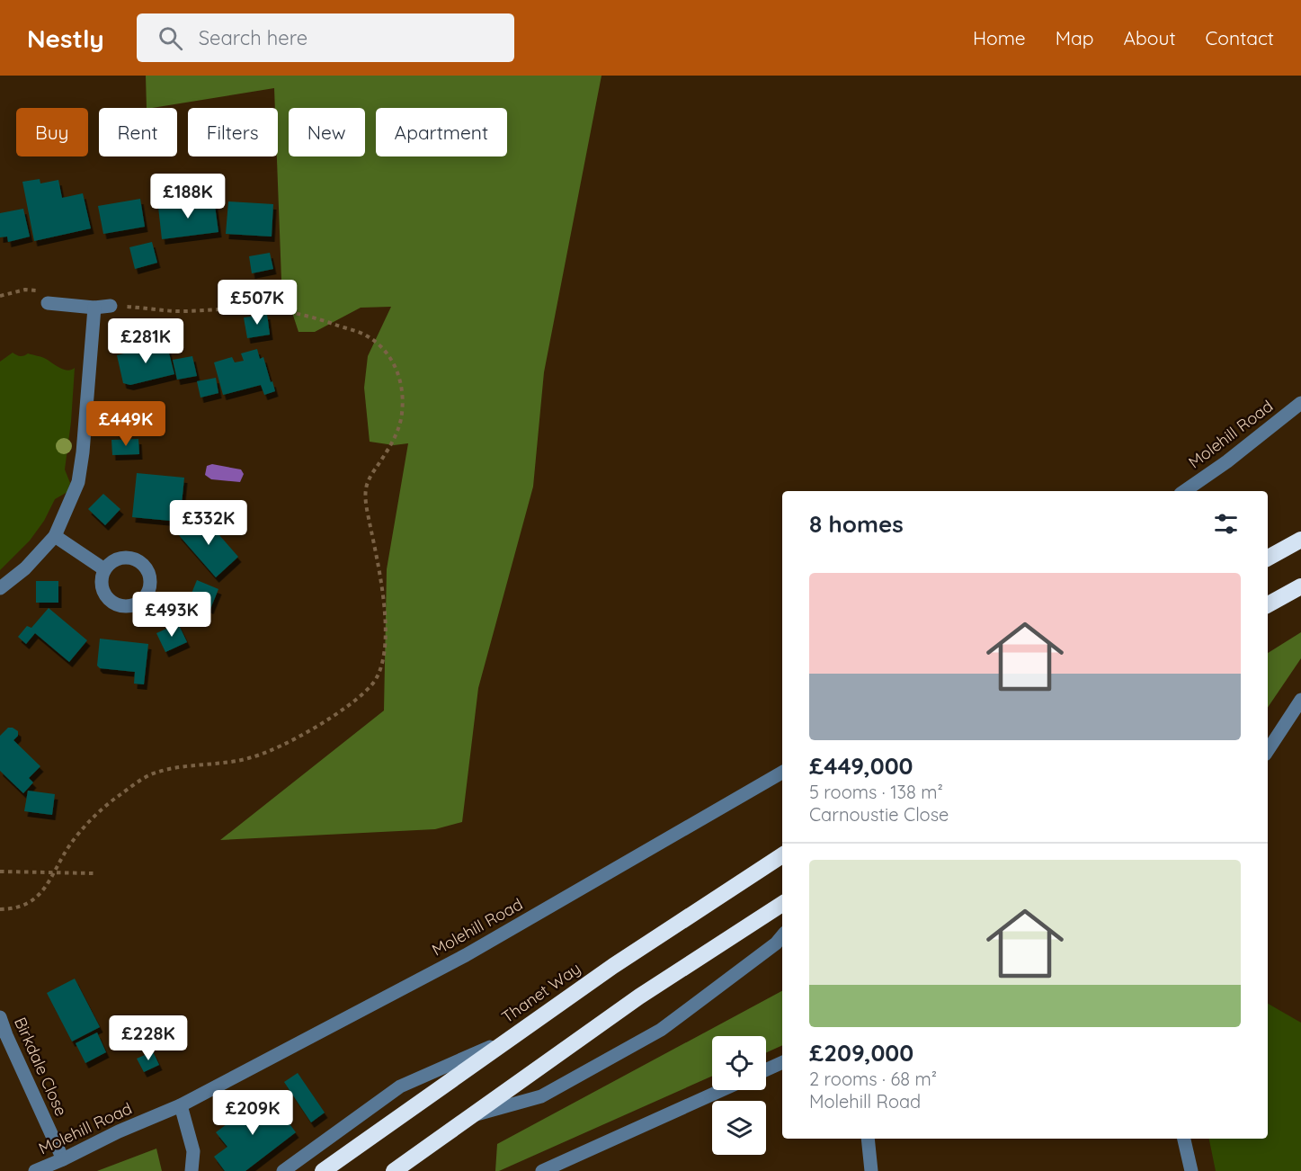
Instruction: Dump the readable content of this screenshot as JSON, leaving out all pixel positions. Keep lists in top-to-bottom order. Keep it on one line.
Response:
{"streets":{"highway":["Thanet Way"],"street":["Molehill Road","Birkdale Close"]},"crossings":[["Molehill Road","Birkdale Close"]],"page":{"header":"Nestly","search":"Search here","nav":["Home","Map","About","Contact"],"chip":["Buy","Rent","Filters","New","Apartment"],"price":["£188K","£507K","£281K","£449K","£332K","£493K","£228K","£209K"],"heading":"8 homes","list":[{"name":"£449,000","note":"5 rooms · 138 m² · Carnoustie Close"},{"name":"£209,000","note":"2 rooms · 68 m² · Molehill Road"}]}}
